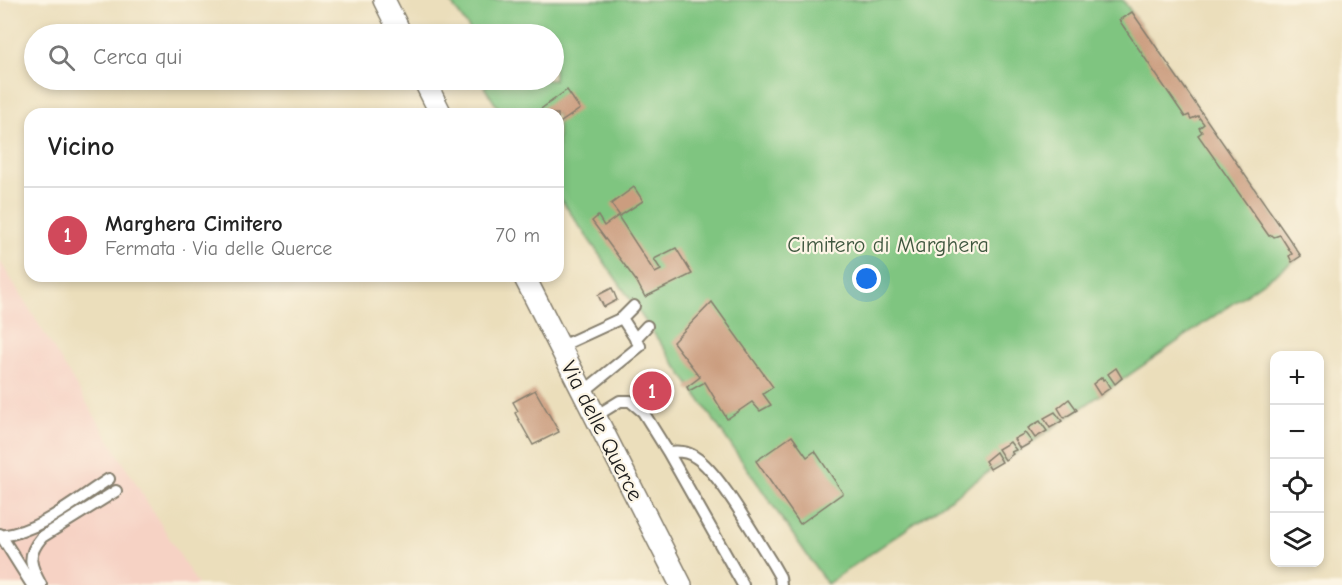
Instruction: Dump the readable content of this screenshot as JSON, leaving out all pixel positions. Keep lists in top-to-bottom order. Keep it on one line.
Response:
{"streets":{"street":["Via delle Querce"]},"parks":["Cimitero di Marghera"],"page":{"search":"Cerca qui","heading":"Vicino","list":[{"mark":"1","name":"Marghera Cimitero","note":"Fermata · Via delle Querce","value":"70 m"}],"map_buttons":["+","−"],"pins":"1"}}
